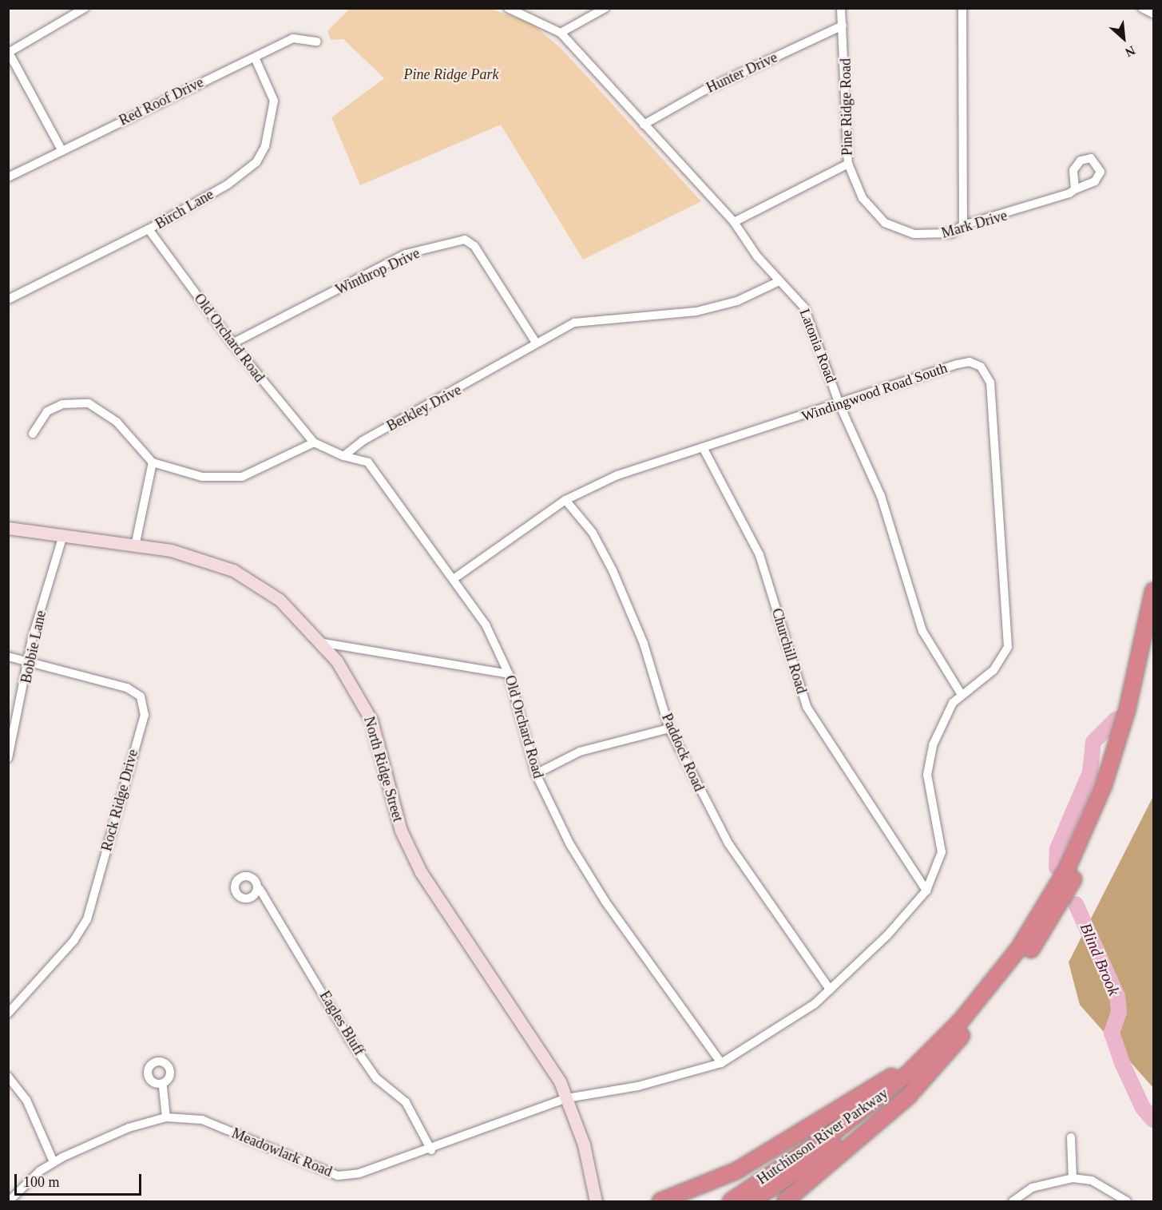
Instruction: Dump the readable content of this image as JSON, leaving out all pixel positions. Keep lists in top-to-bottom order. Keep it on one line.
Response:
{"streets":{"highway":["Hutchinson River Parkway"],"street":["Hunter Drive","Red Roof Drive","Pine Ridge Road","Birch Lane","Mark Drive","Winthrop Drive","Old Orchard Road","Latonia Road","Windingwood Road South","Berkley Drive","Bobbie Lane","Churchill Road","Paddock Road","North Ridge Street","Rock Ridge Drive","Eagles Bluff","Meadowlark Road"]},"crossings":[["Hunter Drive","Pine Ridge Road"],["Hunter Drive","Latonia Road"],["Red Roof Drive","Birch Lane"],["Pine Ridge Road","Mark Drive"],["Pine Ridge Road","Latonia Road"],["Birch Lane","Old Orchard Road"],["Winthrop Drive","Old Orchard Road"],["Winthrop Drive","Berkley Drive"],["Old Orchard Road","Windingwood Road South"],["Old Orchard Road","Berkley Drive"],["Old Orchard Road","Meadowlark Road"],["Latonia Road","Windingwood Road South"],["Latonia Road","Berkley Drive"],["Windingwood Road South","Churchill Road"],["Windingwood Road South","Paddock Road"],["Bobbie Lane","North Ridge Street"],["Bobbie Lane","Rock Ridge Drive"],["Churchill Road","Meadowlark Road"],["Paddock Road","Meadowlark Road"],["North Ridge Street","Meadowlark Road"],["Eagles Bluff","Meadowlark Road"]],"water":["Blind Brook"],"parks":["Pine Ridge Park"],"scale_bar":"100 m","north":"bottom right"}
